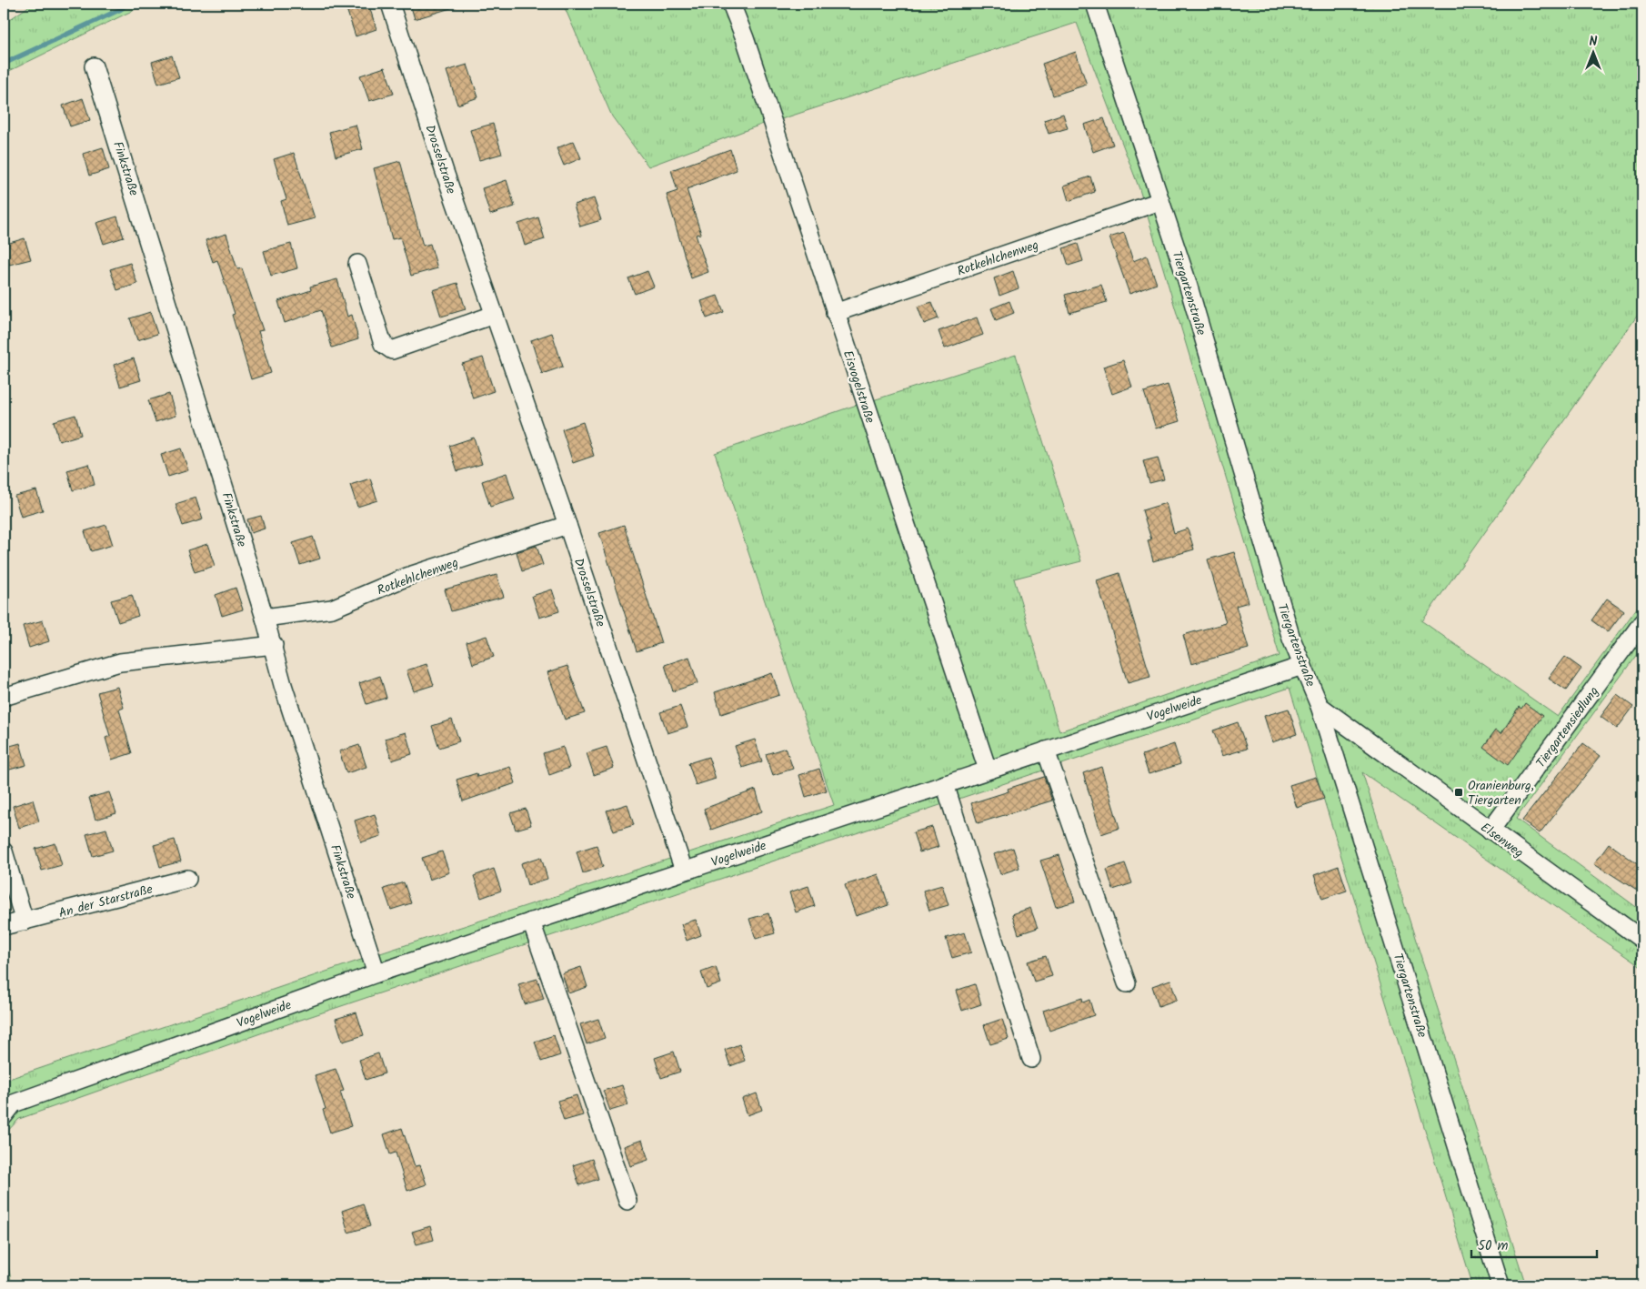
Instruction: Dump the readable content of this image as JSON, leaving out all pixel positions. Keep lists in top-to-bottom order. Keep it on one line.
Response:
{"streets":{"street":["Drosselstraße","Finkstraße","Rotkehlchenweg","Tiergartenstraße","Eisvogelstraße","Vogelweide","Tiergartensiedlung","Elsenweg","An der Starstraße"]},"crossings":[["Drosselstraße","Rotkehlchenweg"],["Drosselstraße","Vogelweide"],["Finkstraße","Rotkehlchenweg"],["Finkstraße","Vogelweide"],["Rotkehlchenweg","Tiergartenstraße"],["Rotkehlchenweg","Eisvogelstraße"],["Tiergartenstraße","Vogelweide"],["Tiergartenstraße","Elsenweg"],["Eisvogelstraße","Vogelweide"],["Tiergartensiedlung","Elsenweg"]],"places":{"transit":["Oranienburg, Tiergarten"]},"scale_bar":"50 m","north":"top"}
